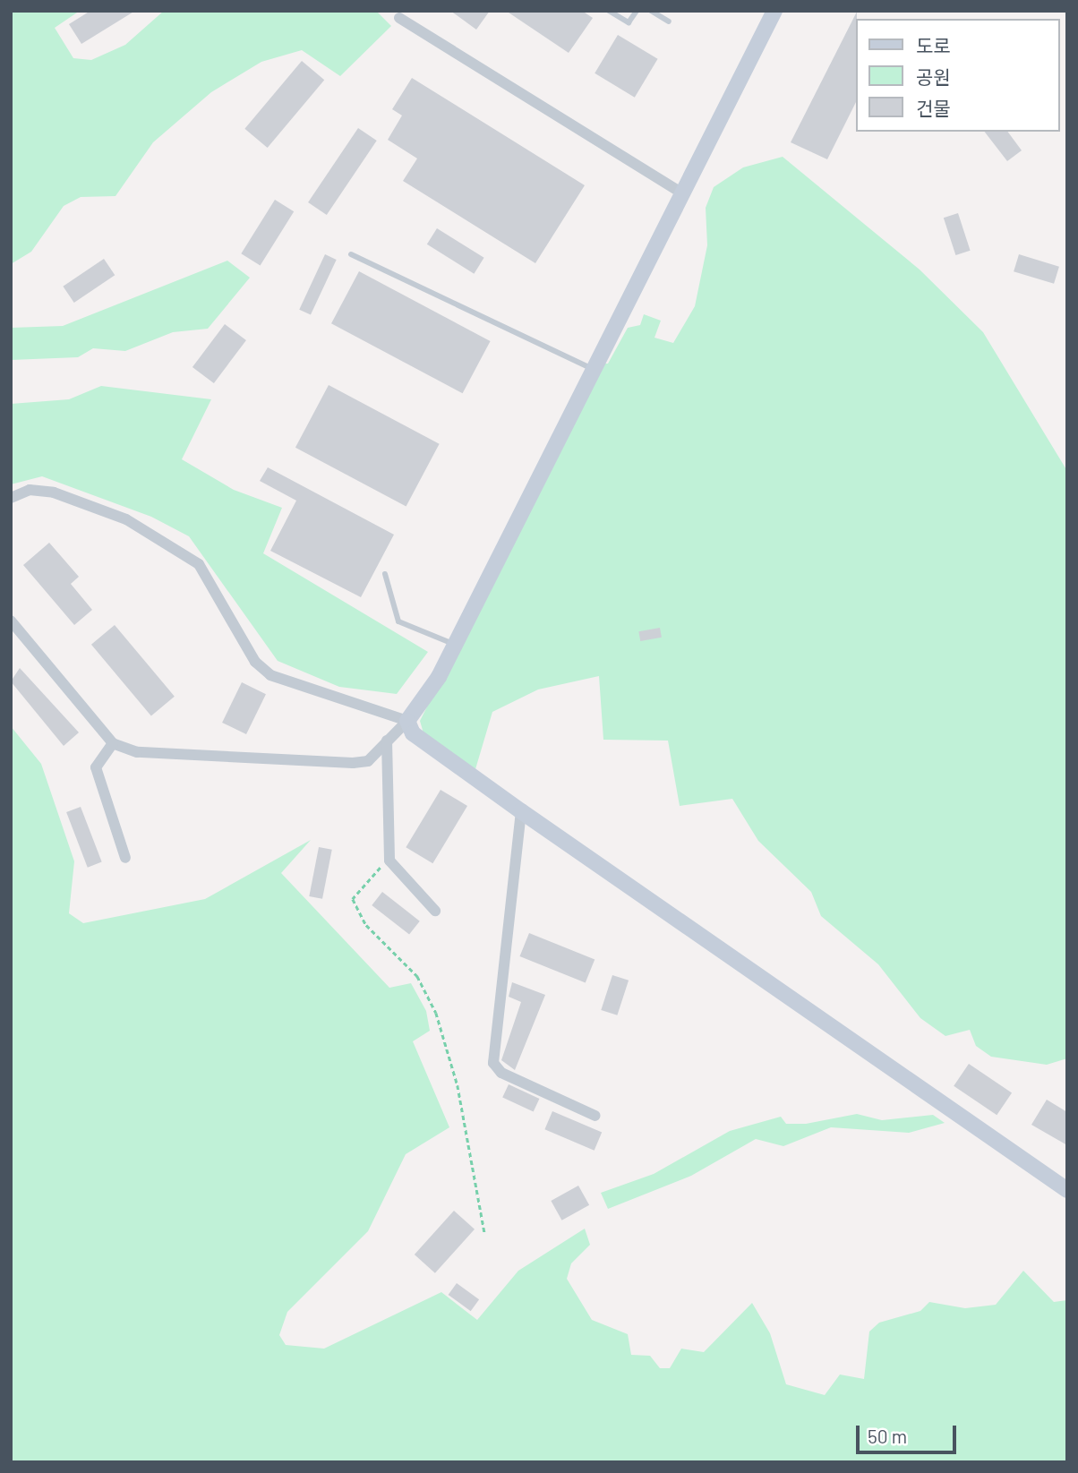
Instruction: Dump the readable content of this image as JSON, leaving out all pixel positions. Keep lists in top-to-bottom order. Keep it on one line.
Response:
{"legend":["도로","공원","건물"],"scale_bar":"50 m"}
